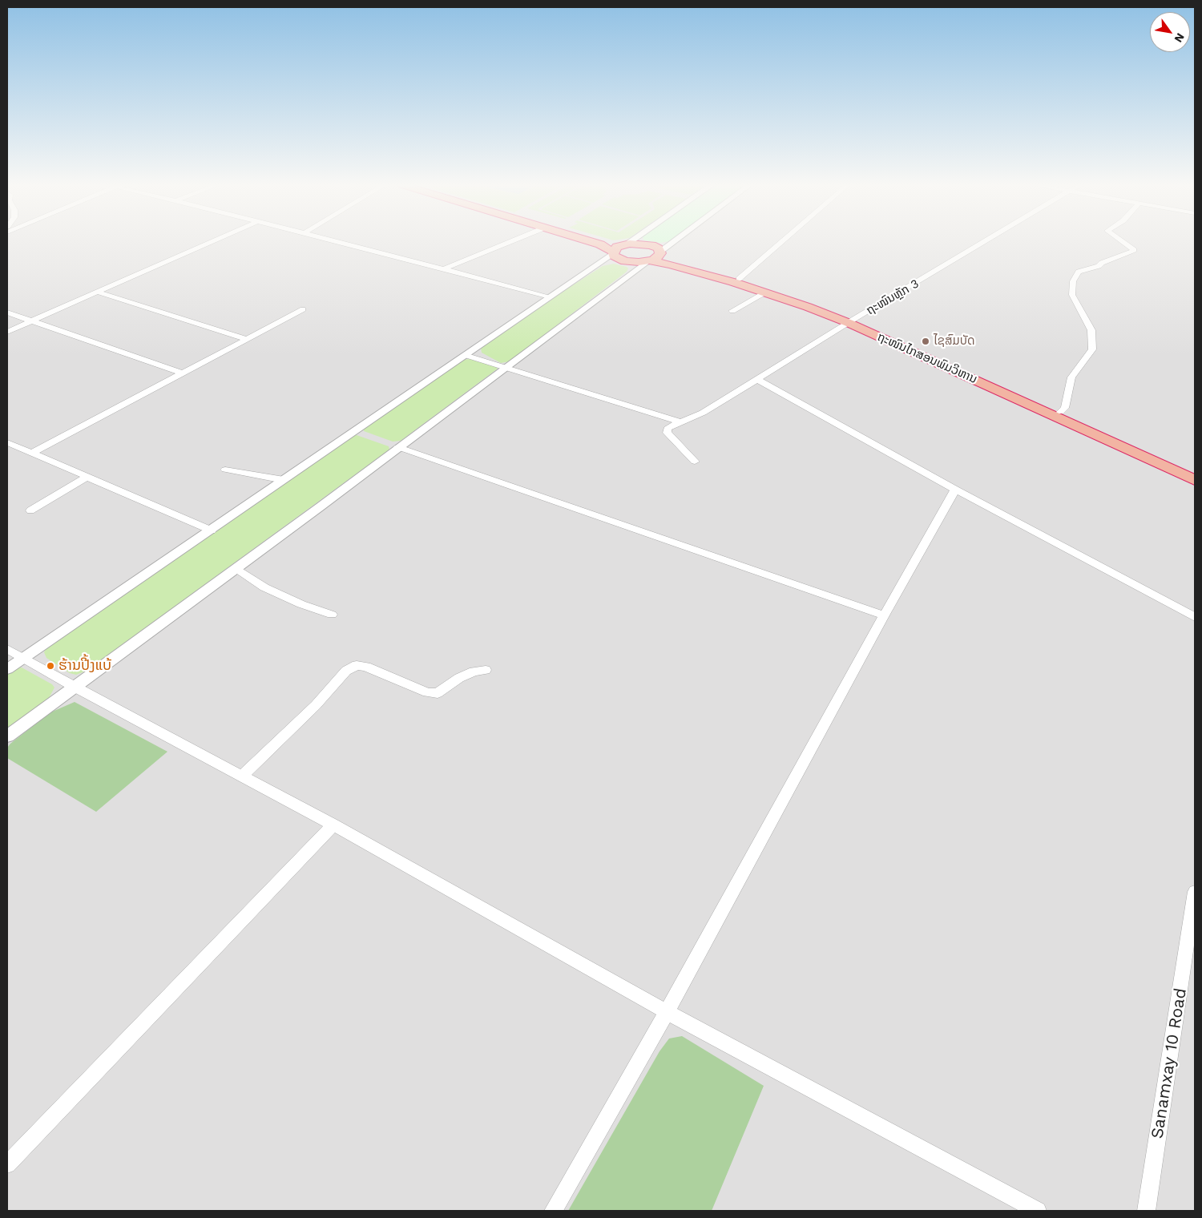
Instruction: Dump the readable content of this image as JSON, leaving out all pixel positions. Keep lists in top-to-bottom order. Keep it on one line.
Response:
{"streets":{"highway":["ຖະໜົນໄກສອນພົມວິຫານ"],"street":["ຖະໜົນຫຼັກ 3","Sanamxay 10 Road"]},"crossings":[["ຖະໜົນຫຼັກ 3","ຖະໜົນໄກສອນພົມວິຫານ"]],"places":["ໄຊສົມບັດ","ຮ້ານປີ້ງແບ້"],"north":"bottom right"}
